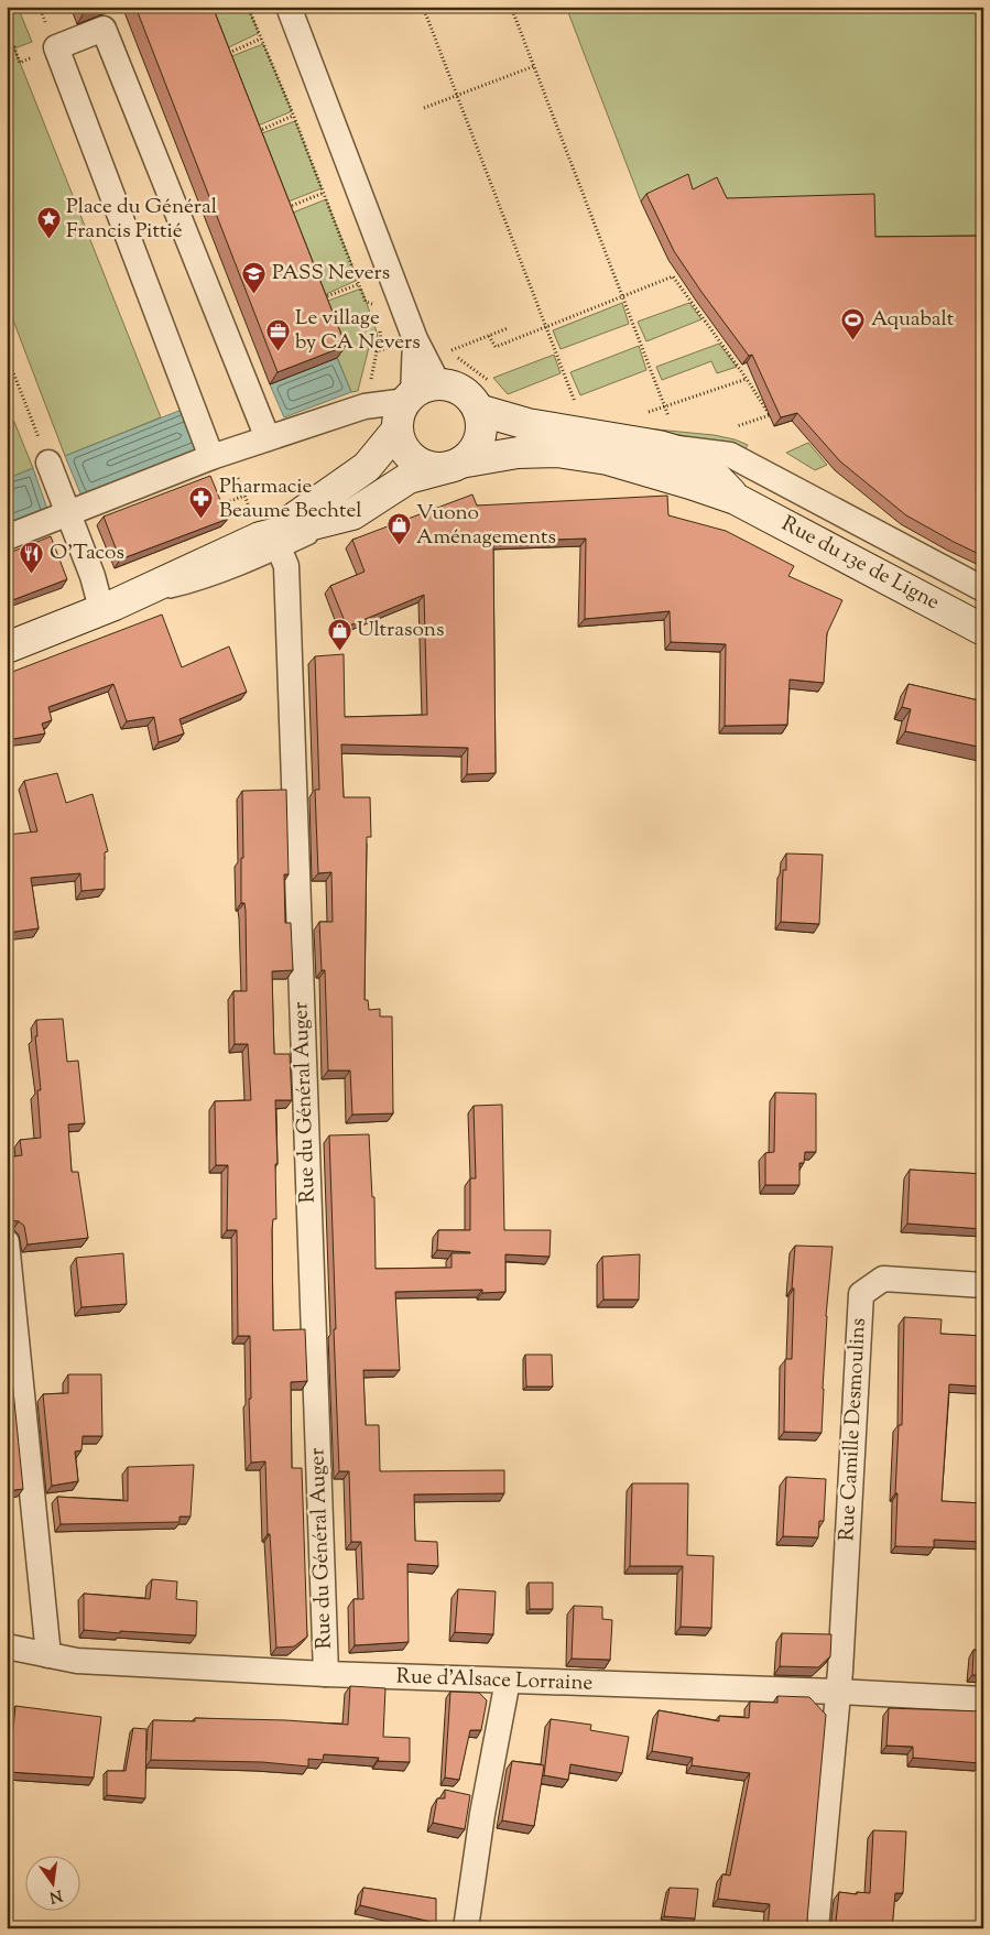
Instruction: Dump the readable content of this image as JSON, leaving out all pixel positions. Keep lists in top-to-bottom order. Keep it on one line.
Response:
{"streets":{"main road":["Rue du 13e de Ligne"],"street":["Rue du Général Auger","Rue Camille Desmoulins","Rue d'Alsace Lorraine"]},"crossings":[["Rue du 13e de Ligne","Rue du Général Auger"],["Rue du Général Auger","Rue d'Alsace Lorraine"],["Rue Camille Desmoulins","Rue d'Alsace Lorraine"]],"places":{"place":["Place du Général Francis Pittié"],"school or university":["PASS Nevers"],"sports":["Aquabalt"],"office":["Le village by CA Nevers"],"pharmacy":["Pharmacie Beaume Bechtel"],"shop":["Vuono Aménagements","Ultrasons"],"restaurant":["O'Tacos"]},"north":"bottom"}
